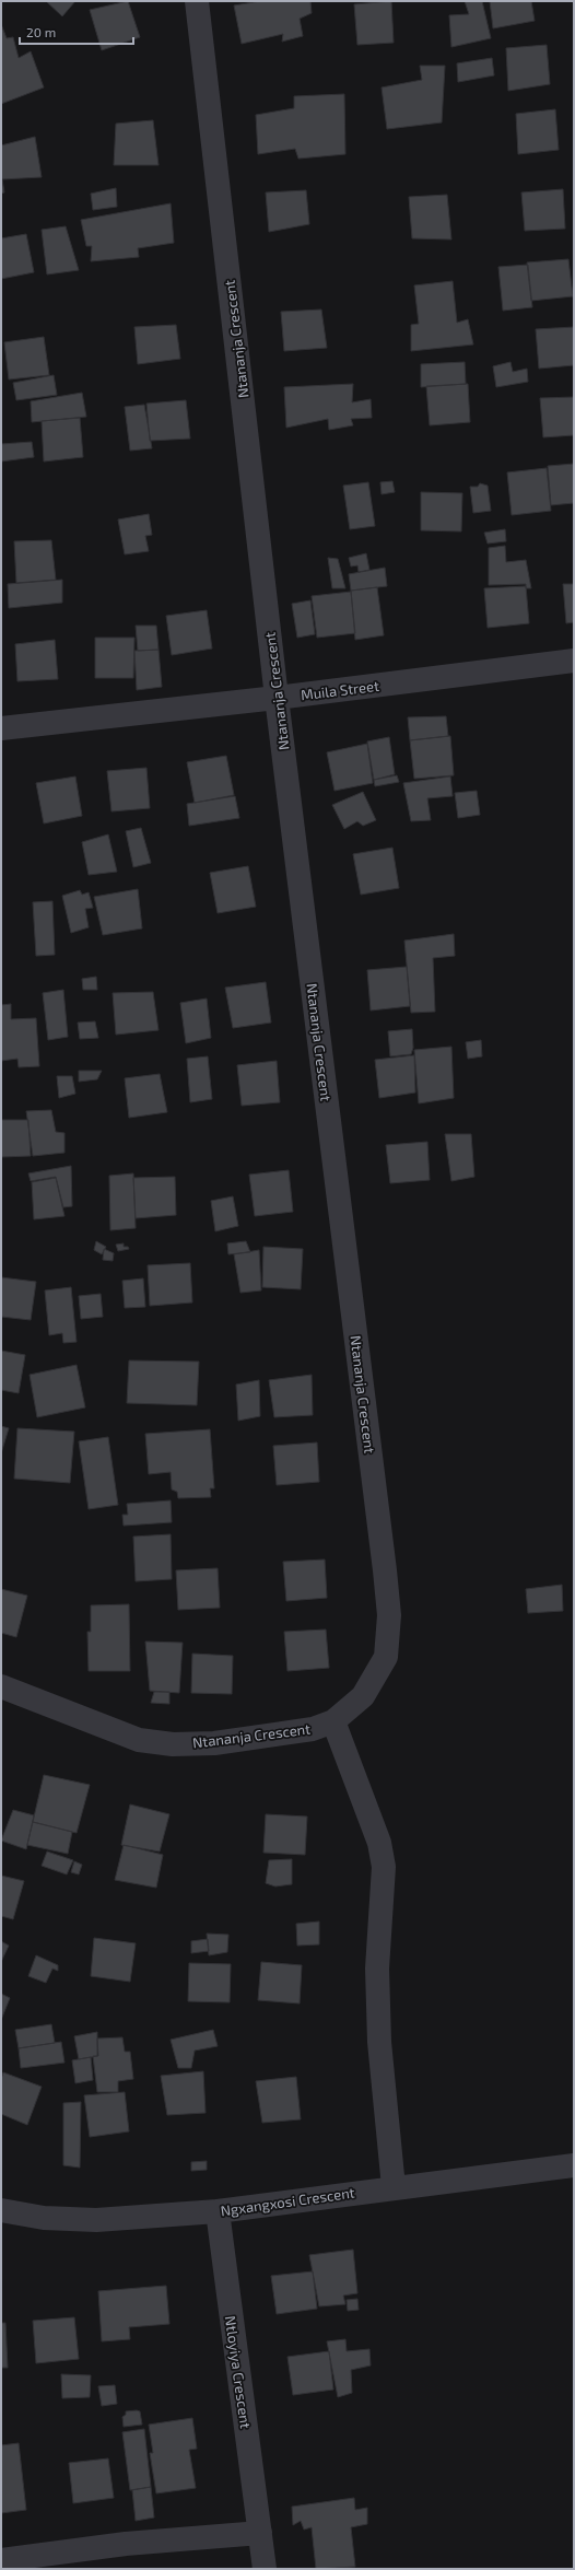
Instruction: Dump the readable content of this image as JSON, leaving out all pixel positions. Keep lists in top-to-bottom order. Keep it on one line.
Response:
{"streets":{"street":["Ntananja Crescent","Muila Street","Ngxangxosi Crescent","Ntloyiya Crescent"]},"crossings":[["Ntananja Crescent","Muila Street"],["Ngxangxosi Crescent","Ntloyiya Crescent"]],"scale_bar":"20 m"}
